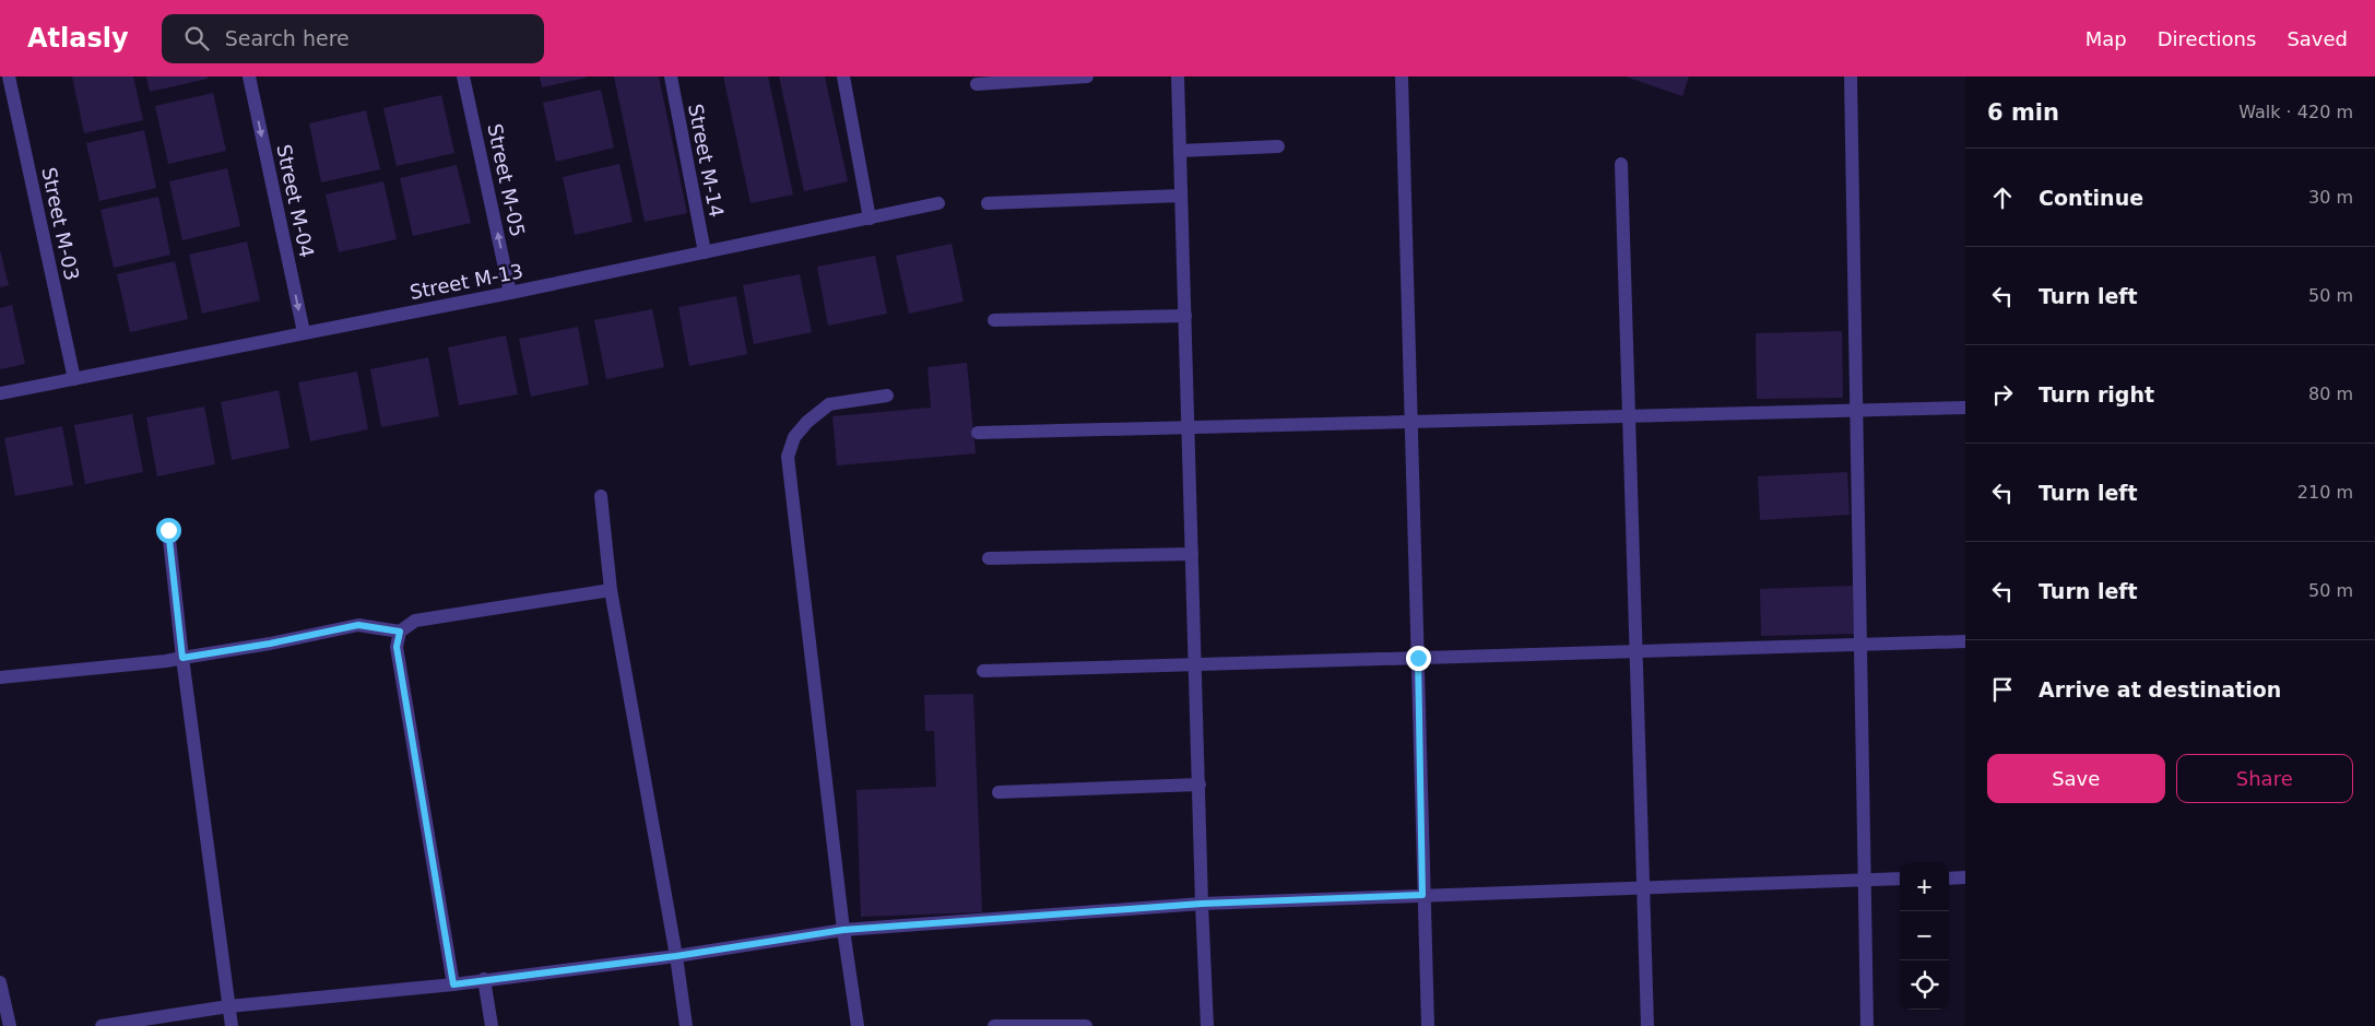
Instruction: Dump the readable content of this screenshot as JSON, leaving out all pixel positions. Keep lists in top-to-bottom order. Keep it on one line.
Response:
{"streets":{"street":["Street M-14","Street M-05","Street M-04","Street M-03","Street M-13"]},"crossings":[["Street M-14","Street M-13"],["Street M-05","Street M-13"],["Street M-04","Street M-13"],["Street M-03","Street M-13"]],"one_way":["Street M-05","Street M-04"],"page":{"header":"Atlasly","search":"Search here","nav":["Map","Directions","Saved"],"heading":["6 min","Walk · 420 m"],"list":[["Continue","30 m"],["Turn left","50 m"],["Turn right","80 m"],["Turn left","210 m"],["Turn left","50 m"],"Arrive at destination"],"buttons":["Save","Share"],"map_buttons":["+","−"]}}
